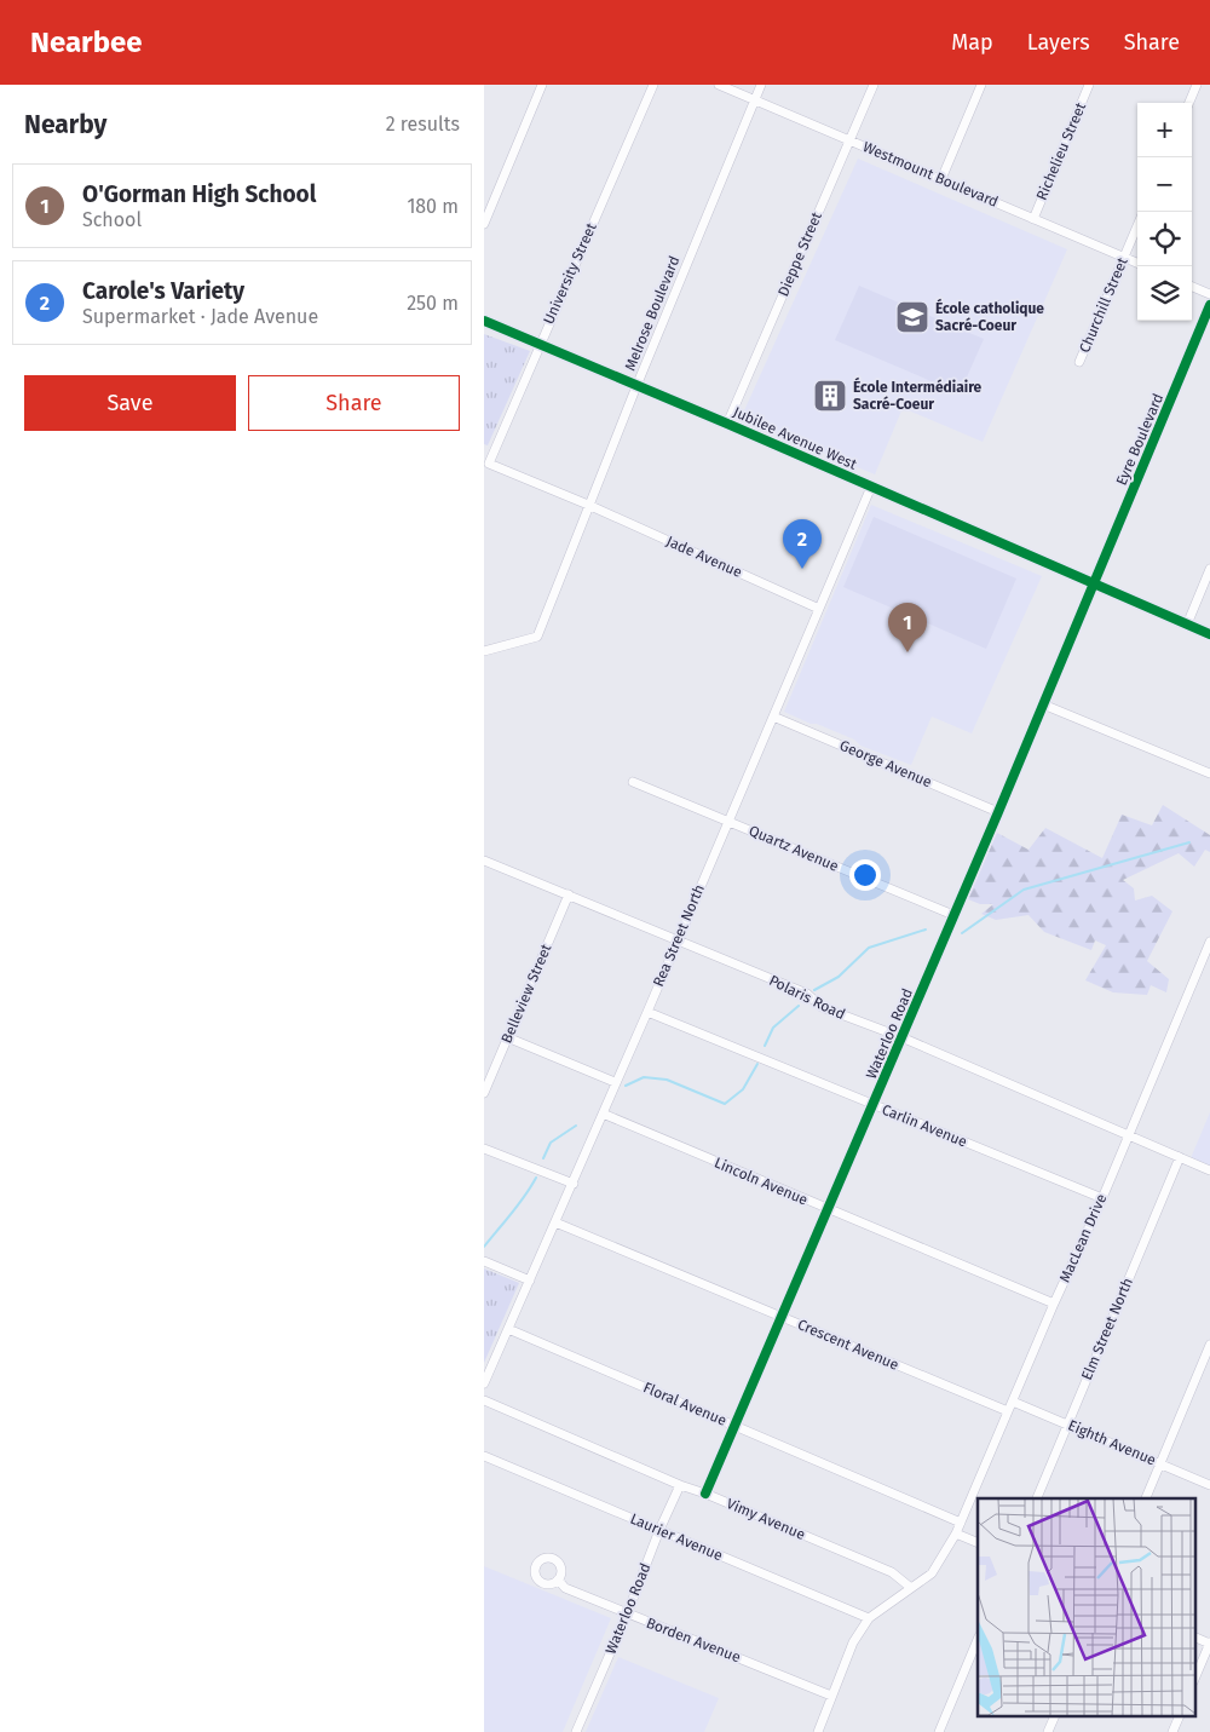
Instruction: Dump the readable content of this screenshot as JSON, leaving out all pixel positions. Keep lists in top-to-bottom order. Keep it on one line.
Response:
{"streets":{"main road":["Jubilee Avenue West"],"street":["Richelieu Street","Westmount Boulevard","Dieppe Street","University Street","Churchill Street","Melrose Boulevard","Eyre Boulevard","Jade Avenue","George Avenue","Quartz Avenue","Rea Street North","Belleview Street","Polaris Road","Waterloo Road","Carlin Avenue","Lincoln Avenue","MacLean Drive","Elm Street North","Crescent Avenue","Floral Avenue","Eighth Avenue","Vimy Avenue","Laurier Avenue","Borden Avenue"]},"crossings":[["Richelieu Street","Westmount Boulevard"],["Westmount Boulevard","Dieppe Street"],["Westmount Boulevard","Churchill Street"],["Westmount Boulevard","Melrose Boulevard"],["Dieppe Street","Jubilee Avenue West"],["University Street","Melrose Boulevard"],["University Street","Jubilee Avenue West"],["University Street","Jade Avenue"],["Melrose Boulevard","Jubilee Avenue West"],["Melrose Boulevard","Jade Avenue"],["Jubilee Avenue West","Eyre Boulevard"],["Jubilee Avenue West","Rea Street North"],["Jubilee Avenue West","Waterloo Road"],["Eyre Boulevard","Waterloo Road"],["Jade Avenue","Rea Street North"],["George Avenue","Rea Street North"],["George Avenue","Waterloo Road"],["Quartz Avenue","Rea Street North"],["Quartz Avenue","Waterloo Road"],["Rea Street North","Polaris Road"],["Rea Street North","Carlin Avenue"],["Rea Street North","Lincoln Avenue"],["Rea Street North","Crescent Avenue"],["Rea Street North","Floral Avenue"],["Belleview Street","Polaris Road"],["Polaris Road","Waterloo Road"],["Polaris Road","MacLean Drive"],["Polaris Road","Elm Street North"],["Waterloo Road","Carlin Avenue"],["Waterloo Road","Lincoln Avenue"],["Waterloo Road","Crescent Avenue"],["Waterloo Road","Floral Avenue"],["Waterloo Road","Vimy Avenue"],["Waterloo Road","Laurier Avenue"],["Waterloo Road","Borden Avenue"],["Carlin Avenue","MacLean Drive"],["Lincoln Avenue","MacLean Drive"],["MacLean Drive","Crescent Avenue"],["MacLean Drive","Floral Avenue"],["MacLean Drive","Eighth Avenue"],["Elm Street North","Eighth Avenue"]],"places":{"school or university":["École catholique Sacré-Coeur"],"building":["École Intermédiaire Sacré-Coeur"]},"page":{"header":"Nearbee","nav":["Map","Layers","Share"],"heading":["Nearby","2 results"],"map_buttons":["+","−"],"list":[{"mark":"1","name":"O'Gorman High School","note":"School","value":"180 m"},{"mark":"2","name":"Carole's Variety","note":"Supermarket · Jade Avenue","value":"250 m"}],"buttons":["Save","Share"],"pins":["2","1"]}}
